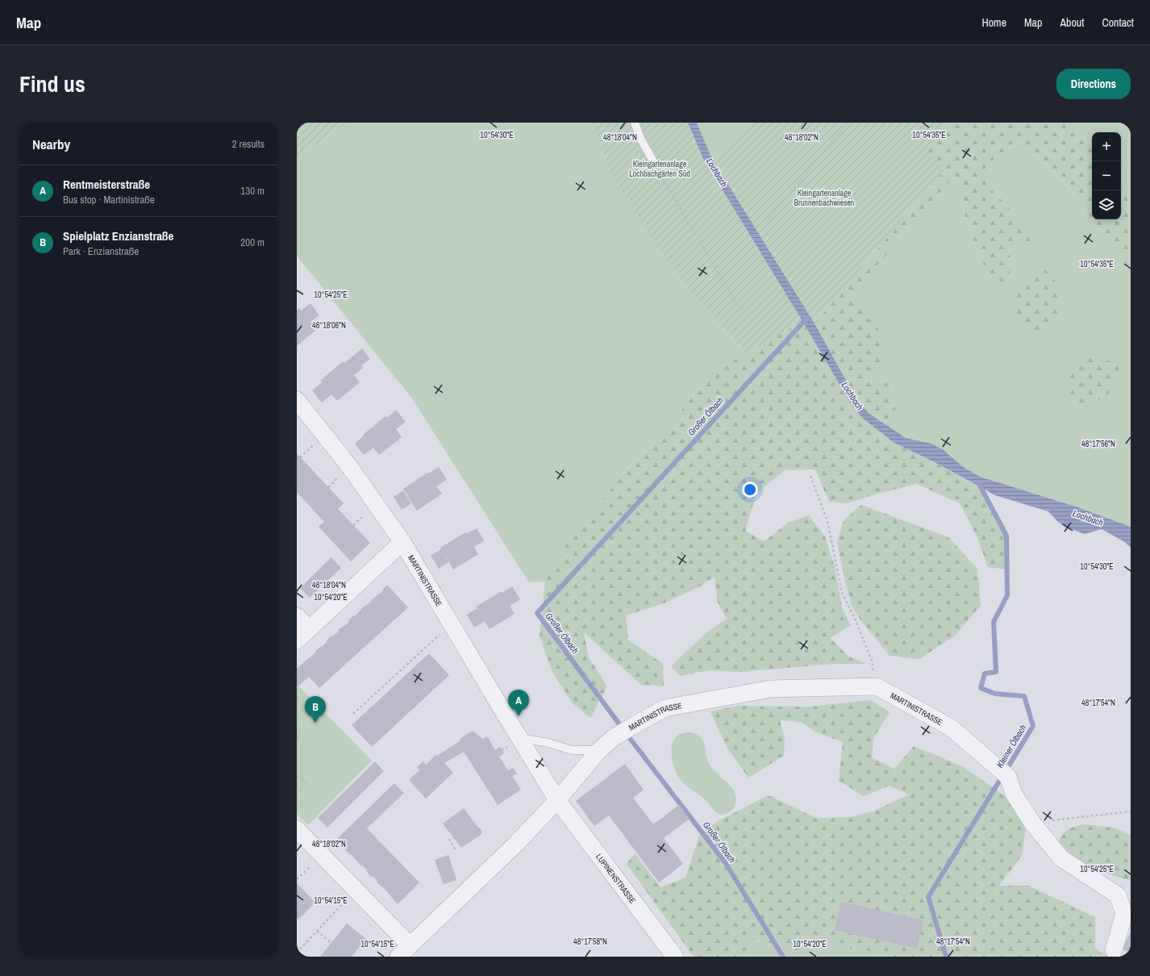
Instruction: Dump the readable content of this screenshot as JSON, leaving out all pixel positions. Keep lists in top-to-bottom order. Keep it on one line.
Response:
{"streets":{"street":["MARTINISTRASSE","LUPINENSTRASSE"]},"crossings":[["MARTINISTRASSE","LUPINENSTRASSE"]],"water":["Lochbach","Großer Ölbach","Kleiner Ölbach"],"parks":["Kleingartenanlage Lochbachgärten Süd","Kleingartenanlage Brunnenbachwiesen"],"page":{"header":"Map","nav":["Home","Map","About","Contact"],"title":"Find us","buttons":"Directions","heading":["Nearby","2 results"],"map_buttons":["+","−"],"list":[{"mark":"A","name":"Rentmeisterstraße","note":"Bus stop · Martinistraße","value":"130 m"},{"mark":"B","name":"Spielplatz Enzianstraße","note":"Park · Enzianstraße","value":"200 m"}],"pins":["A","B"]},"coordinates":["10°54'30\"E","10°54'35\"E","48°18'04\"N","48°18'02\"N","10°54'25\"E","48°18'06\"N","48°17'56\"N","10°54'20\"E","48°17'54\"N","10°54'15\"E","48°17'58\"N"]}
